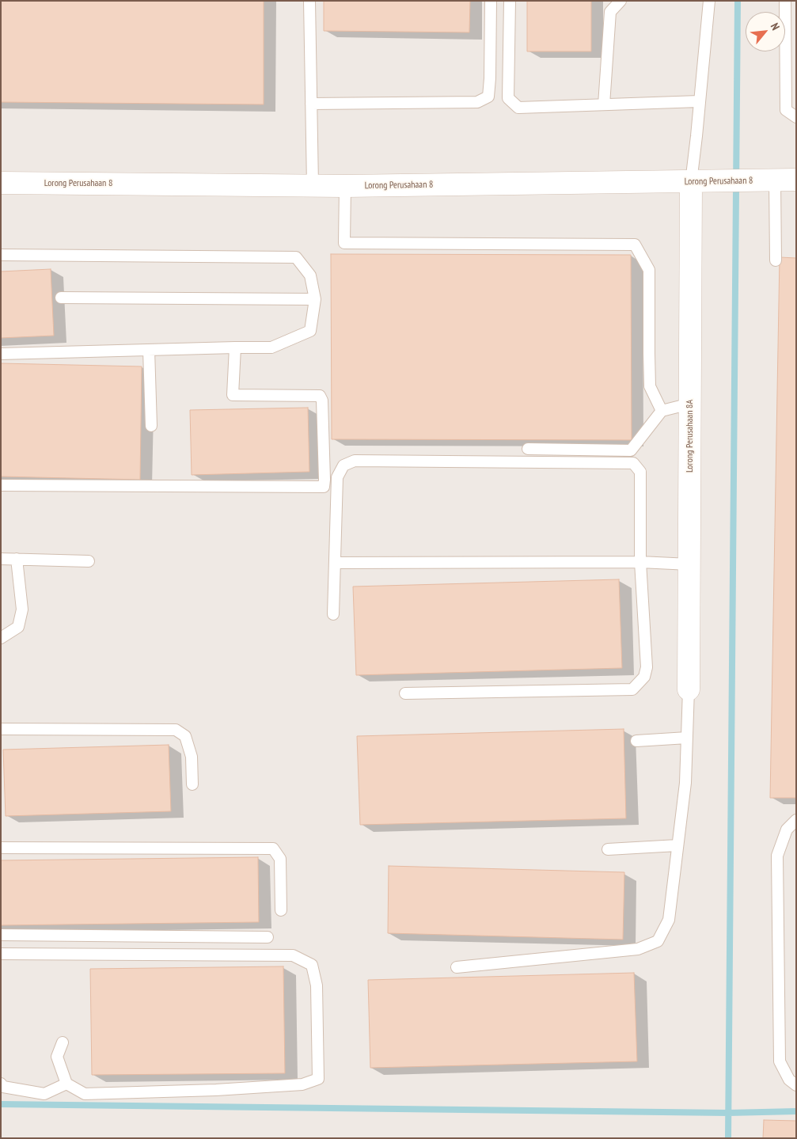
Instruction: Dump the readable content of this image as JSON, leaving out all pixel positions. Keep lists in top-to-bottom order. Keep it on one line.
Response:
{"streets":{"street":["Lorong Perusahaan 8","Lorong Perusahaan 8A"]},"crossings":[["Lorong Perusahaan 8","Lorong Perusahaan 8A"]],"north":"top right"}
